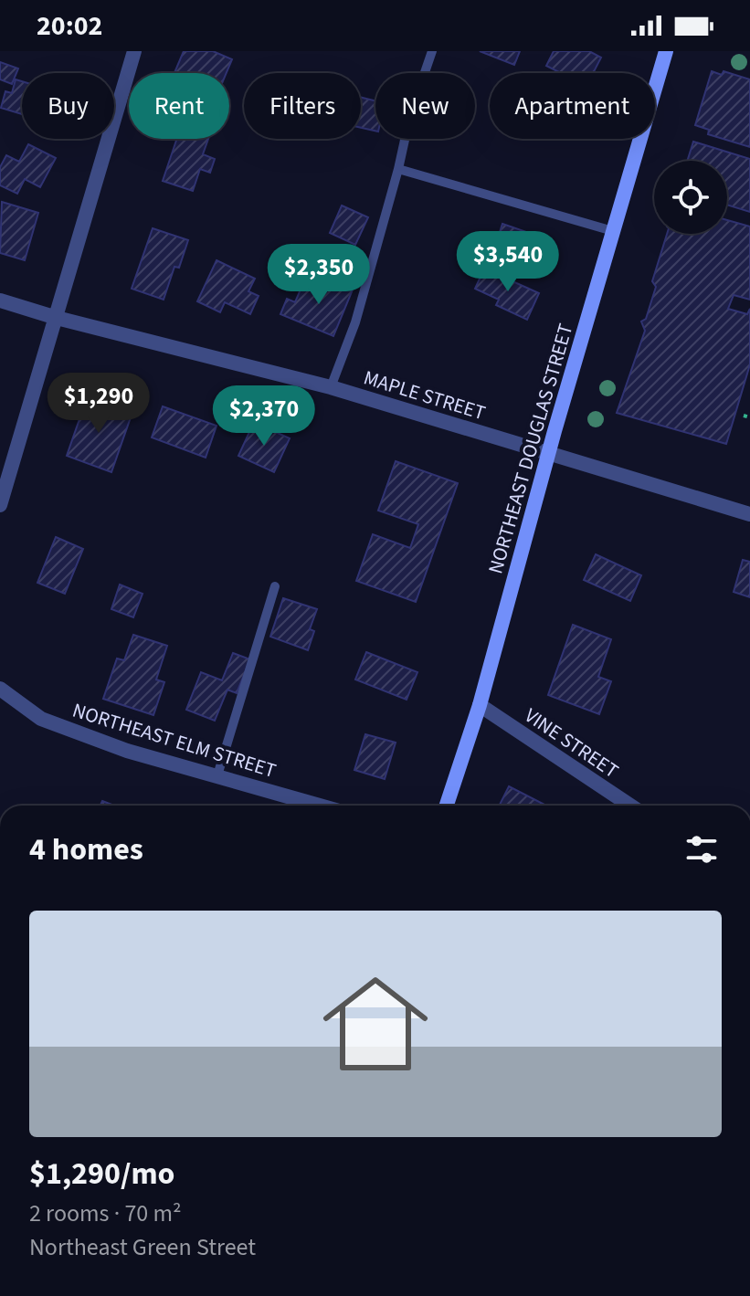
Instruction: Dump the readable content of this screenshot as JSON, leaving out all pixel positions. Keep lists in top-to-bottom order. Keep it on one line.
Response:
{"streets":{"main road":["NORTHEAST DOUGLAS STREET"],"street":["MAPLE STREET","NORTHEAST ELM STREET","VINE STREET"]},"crossings":[["MAPLE STREET","NORTHEAST DOUGLAS STREET"],["NORTHEAST DOUGLAS STREET","VINE STREET"]],"page":{"status":"20:02","chip":["Buy","Rent","Filters","New","Apartment"],"price":["$3,540","$2,350","$1,290","$2,370"],"heading":"4 homes","list":[{"name":"$1,290/mo","note":"2 rooms · 70 m² · Northeast Green Street"}]}}
